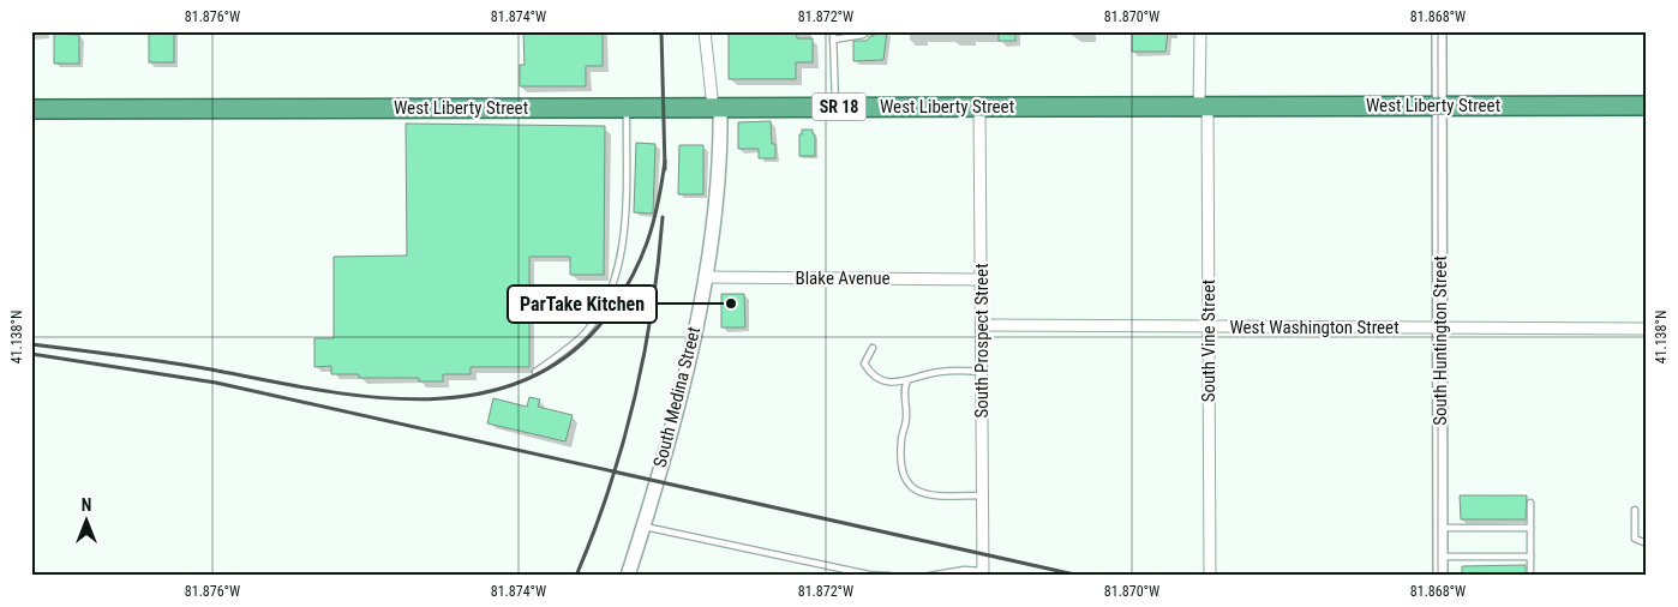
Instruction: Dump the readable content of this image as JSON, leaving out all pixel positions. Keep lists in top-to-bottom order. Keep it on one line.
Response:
{"streets":{"highway":["West Liberty Street","SR 18"],"street":["Blake Avenue","West Washington Street","South Prospect Street","South Vine Street","South Huntington Street","South Medina Street"]},"crossings":[["West Liberty Street","South Prospect Street"],["West Liberty Street","South Vine Street"],["West Liberty Street","South Huntington Street"],["West Liberty Street","South Medina Street"],["Blake Avenue","South Prospect Street"],["Blake Avenue","South Medina Street"],["West Washington Street","South Prospect Street"],["West Washington Street","South Vine Street"],["West Washington Street","South Huntington Street"]],"places":["ParTake Kitchen"],"north":"top","coordinates":["81.876°W","81.874°W","81.872°W","81.870°W","81.868°W","41.138°N"]}
